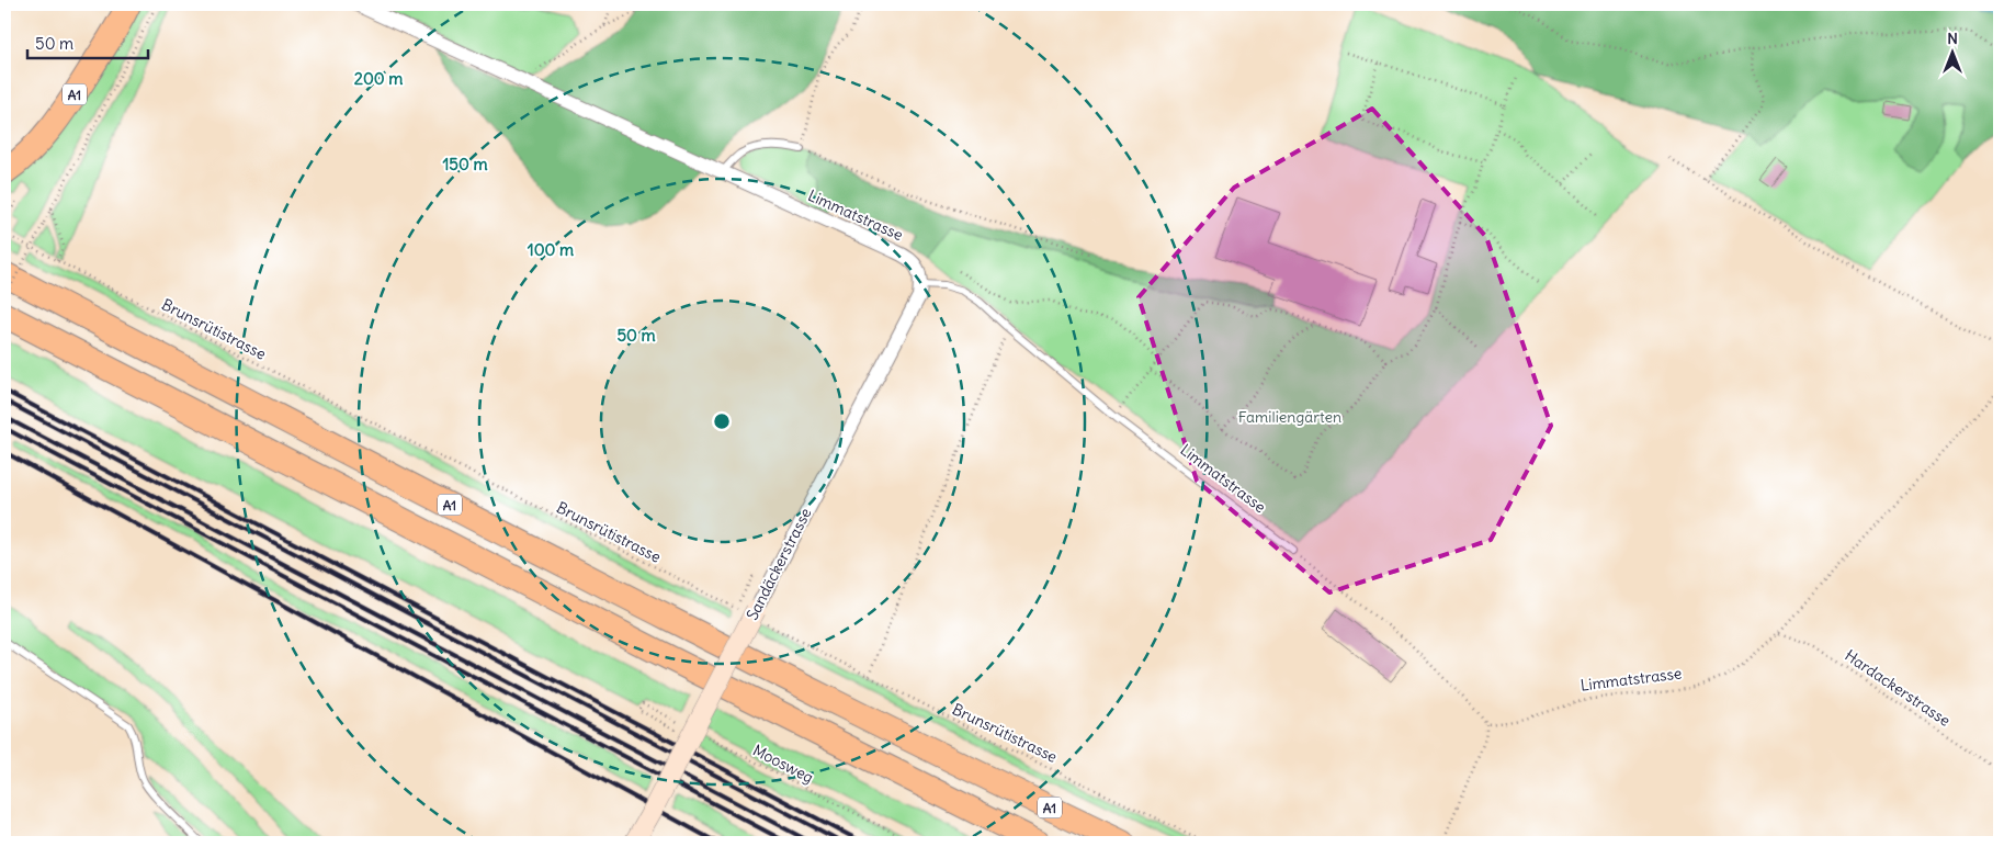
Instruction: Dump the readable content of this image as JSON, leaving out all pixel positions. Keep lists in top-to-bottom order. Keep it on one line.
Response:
{"streets":{"highway":["A1"],"street":["Limmatstrasse","Sandäckerstrasse"],"path":["Brunsrütistrasse","Hardackerstrasse","Moosweg"]},"crossings":[["Limmatstrasse","Sandäckerstrasse"],["Limmatstrasse","Hardackerstrasse"],["Brunsrütistrasse","Sandäckerstrasse"]],"parks":["Familiengärten"],"scale_bar":"50 m","north":"top","rings":["200 m","150 m","100 m","50 m"]}
